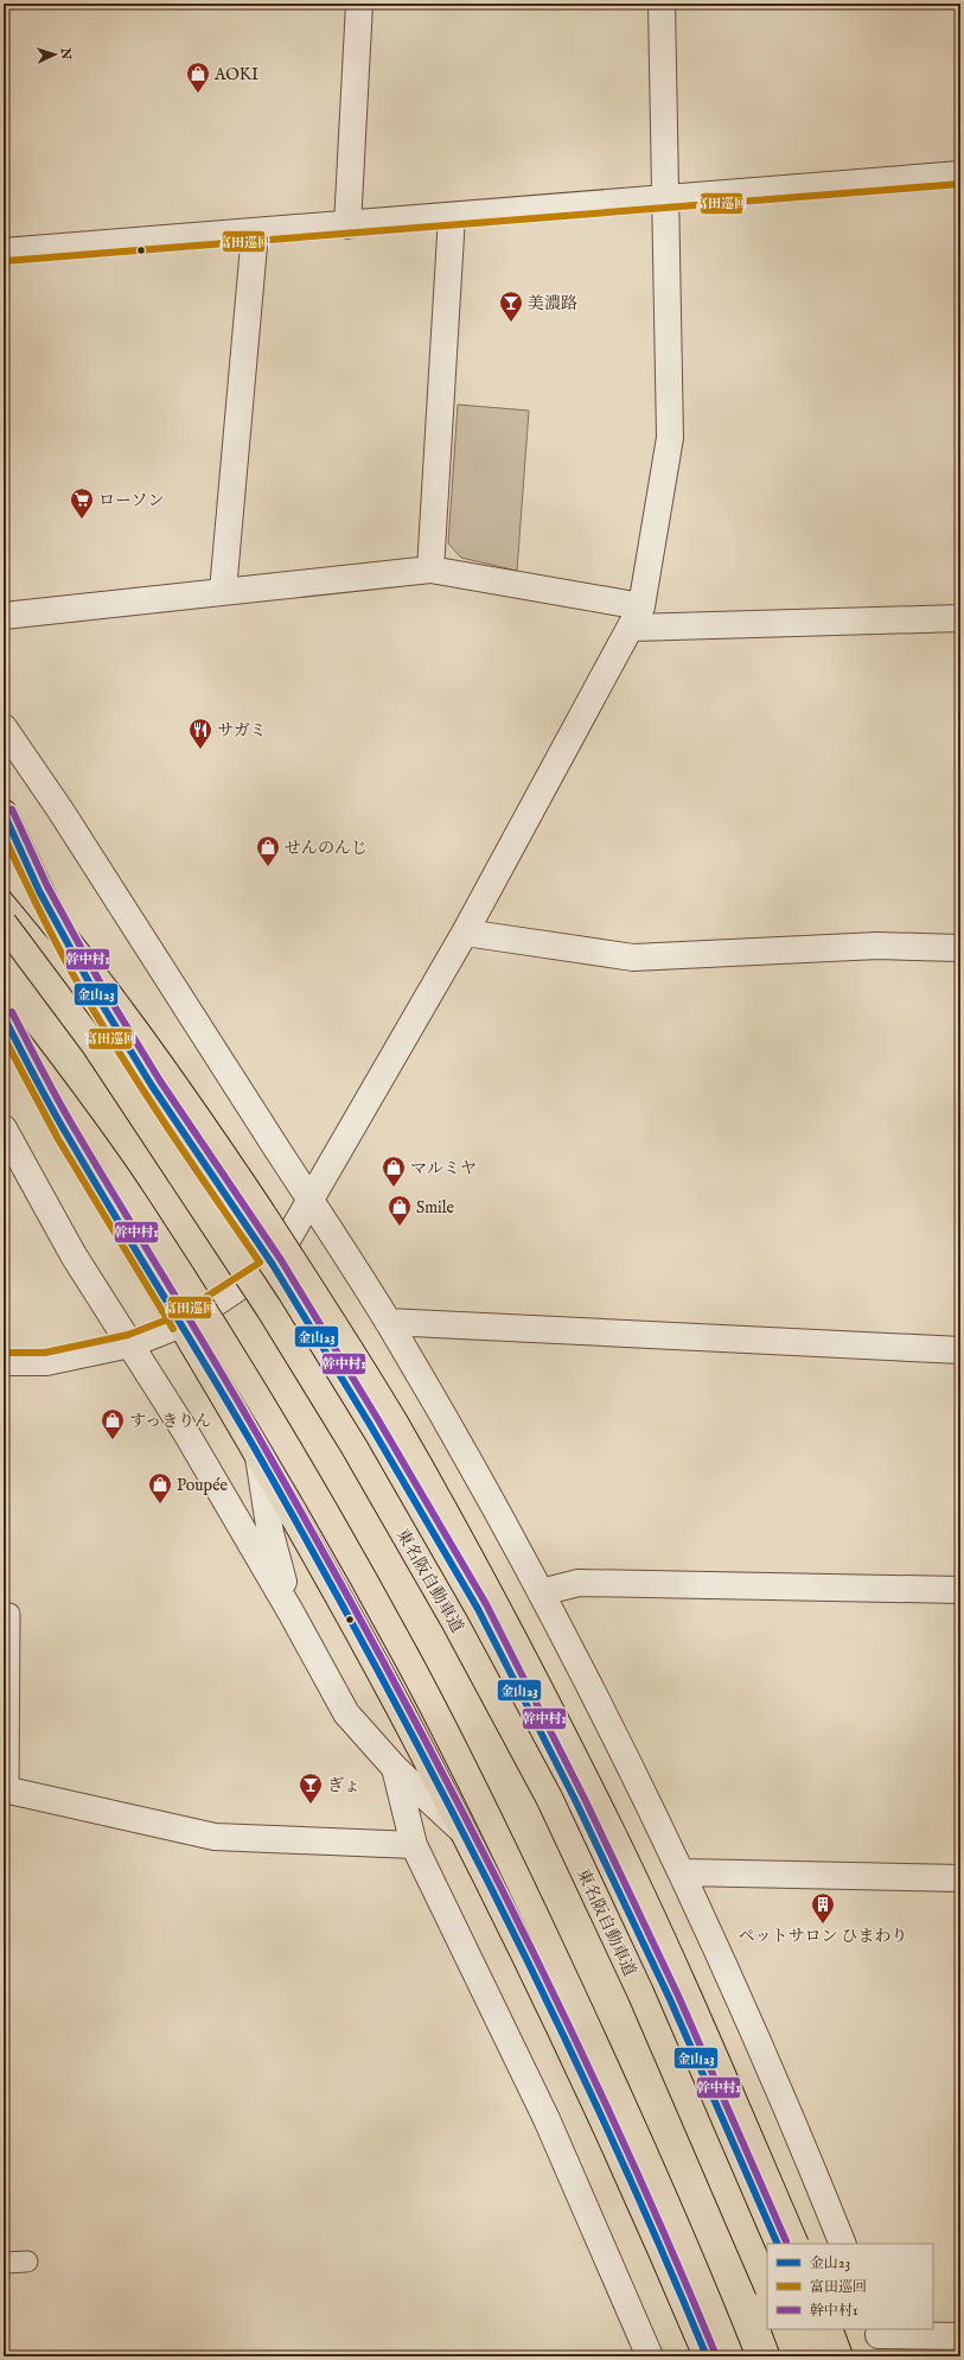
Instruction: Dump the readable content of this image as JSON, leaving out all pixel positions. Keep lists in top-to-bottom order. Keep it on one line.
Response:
{"streets":{"main road":["東名阪自動車道"]},"places":{"shop":["AOKI","せんのんじ","マルミヤ","Smile","すっきりん","Poupée"],"bar":["美濃路","ぎょ"],"supermarket":["ローソン"],"restaurant":["サガミ"],"building":["ペットサロン ひまわり"]},"lines":["transit line 富田巡回","transit line 幹中村1","transit line 金山23"],"legend":["金山23","富田巡回","幹中村1"],"north":"right"}
